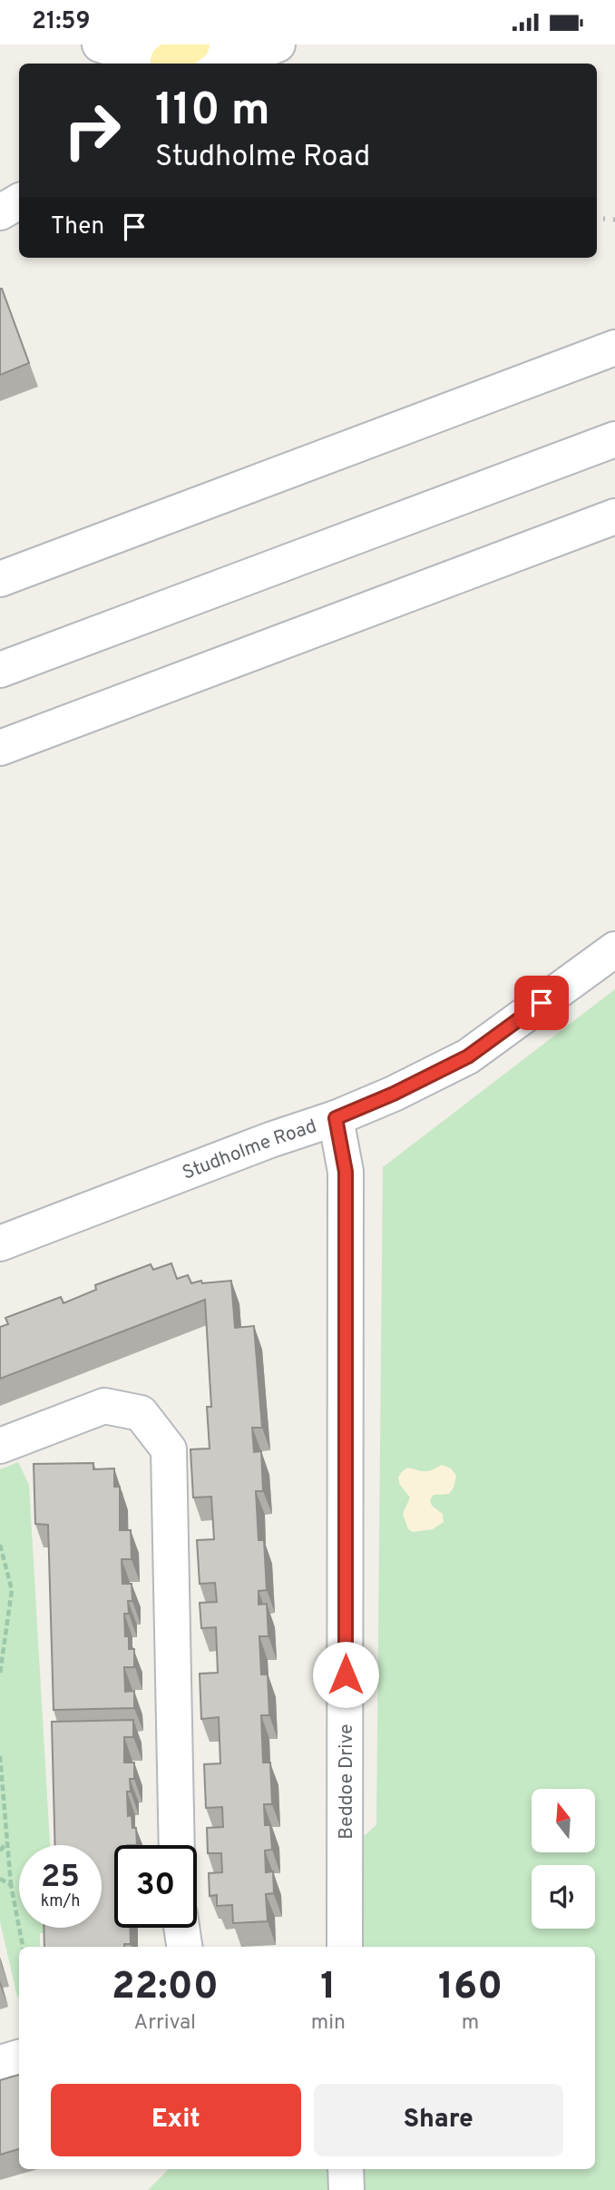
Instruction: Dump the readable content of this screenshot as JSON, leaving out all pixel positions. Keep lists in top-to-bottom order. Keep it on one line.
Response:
{"streets":{"street":["Studholme Road","Beddoe Drive"]},"crossings":[["Studholme Road","Beddoe Drive"]],"north":"top","page":{"status":"21:59","turn":["110 m","Studholme Road"],"then":"Then","speed":"25 km/h","limit":"30","eta":["22:00","Arrival","1","min","160","m"],"buttons":["Exit","Share"]}}
